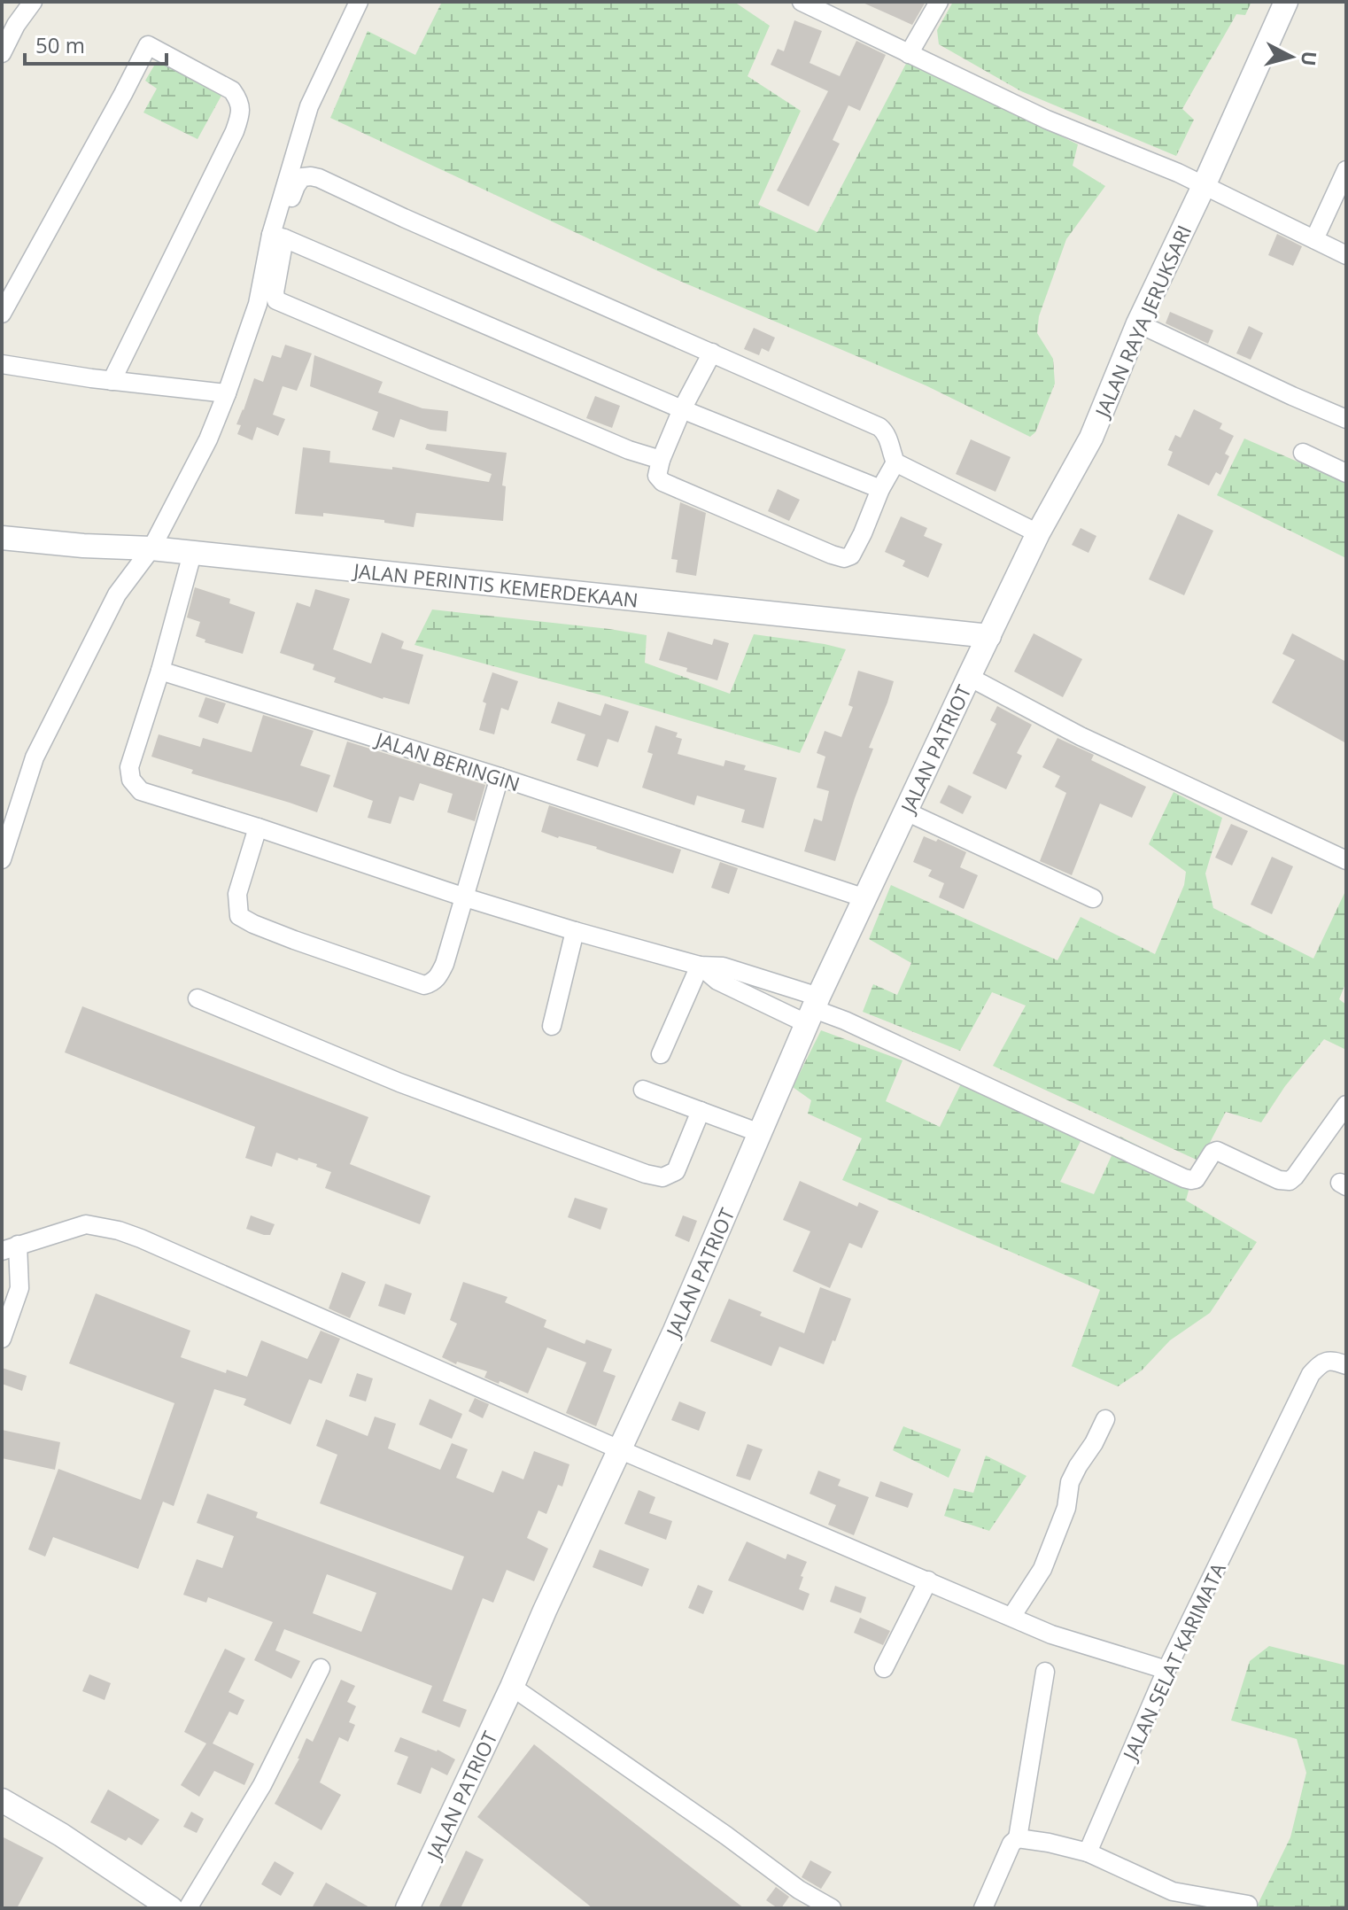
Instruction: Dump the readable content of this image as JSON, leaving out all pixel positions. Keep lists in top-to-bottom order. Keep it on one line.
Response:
{"streets":{"street":["JALAN RAYA JERUKSARI","JALAN PERINTIS KEMERDEKAAN","JALAN PATRIOT","JALAN BERINGIN","JALAN SELAT KARIMATA"]},"crossings":[["JALAN RAYA JERUKSARI","JALAN PERINTIS KEMERDEKAAN"],["JALAN RAYA JERUKSARI","JALAN PATRIOT"],["JALAN PERINTIS KEMERDEKAAN","JALAN PATRIOT"],["JALAN PATRIOT","JALAN BERINGIN"]],"scale_bar":"50 m","north":"right"}
